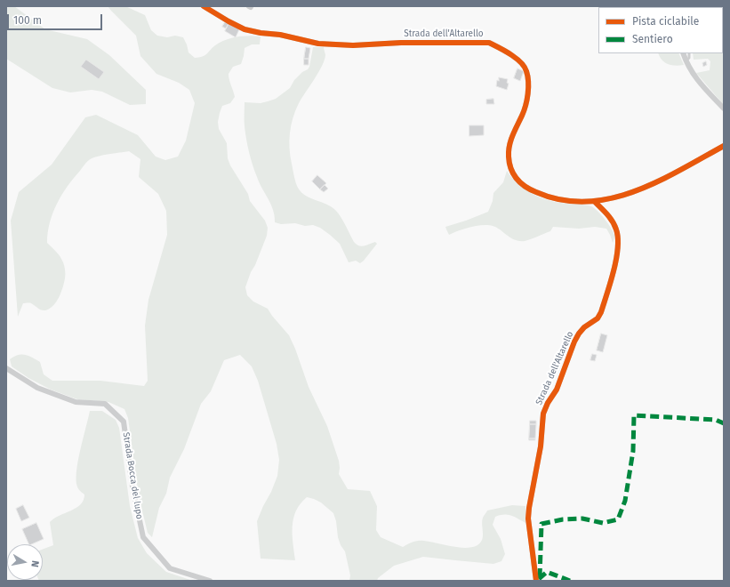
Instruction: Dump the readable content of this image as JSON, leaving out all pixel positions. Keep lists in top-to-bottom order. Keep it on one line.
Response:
{"streets":{"street":["Strada dell'Altarello","Strada Bocca del lupo"]},"legend":["Pista ciclabile","Sentiero"],"scale_bar":"100 m","north":"right"}
